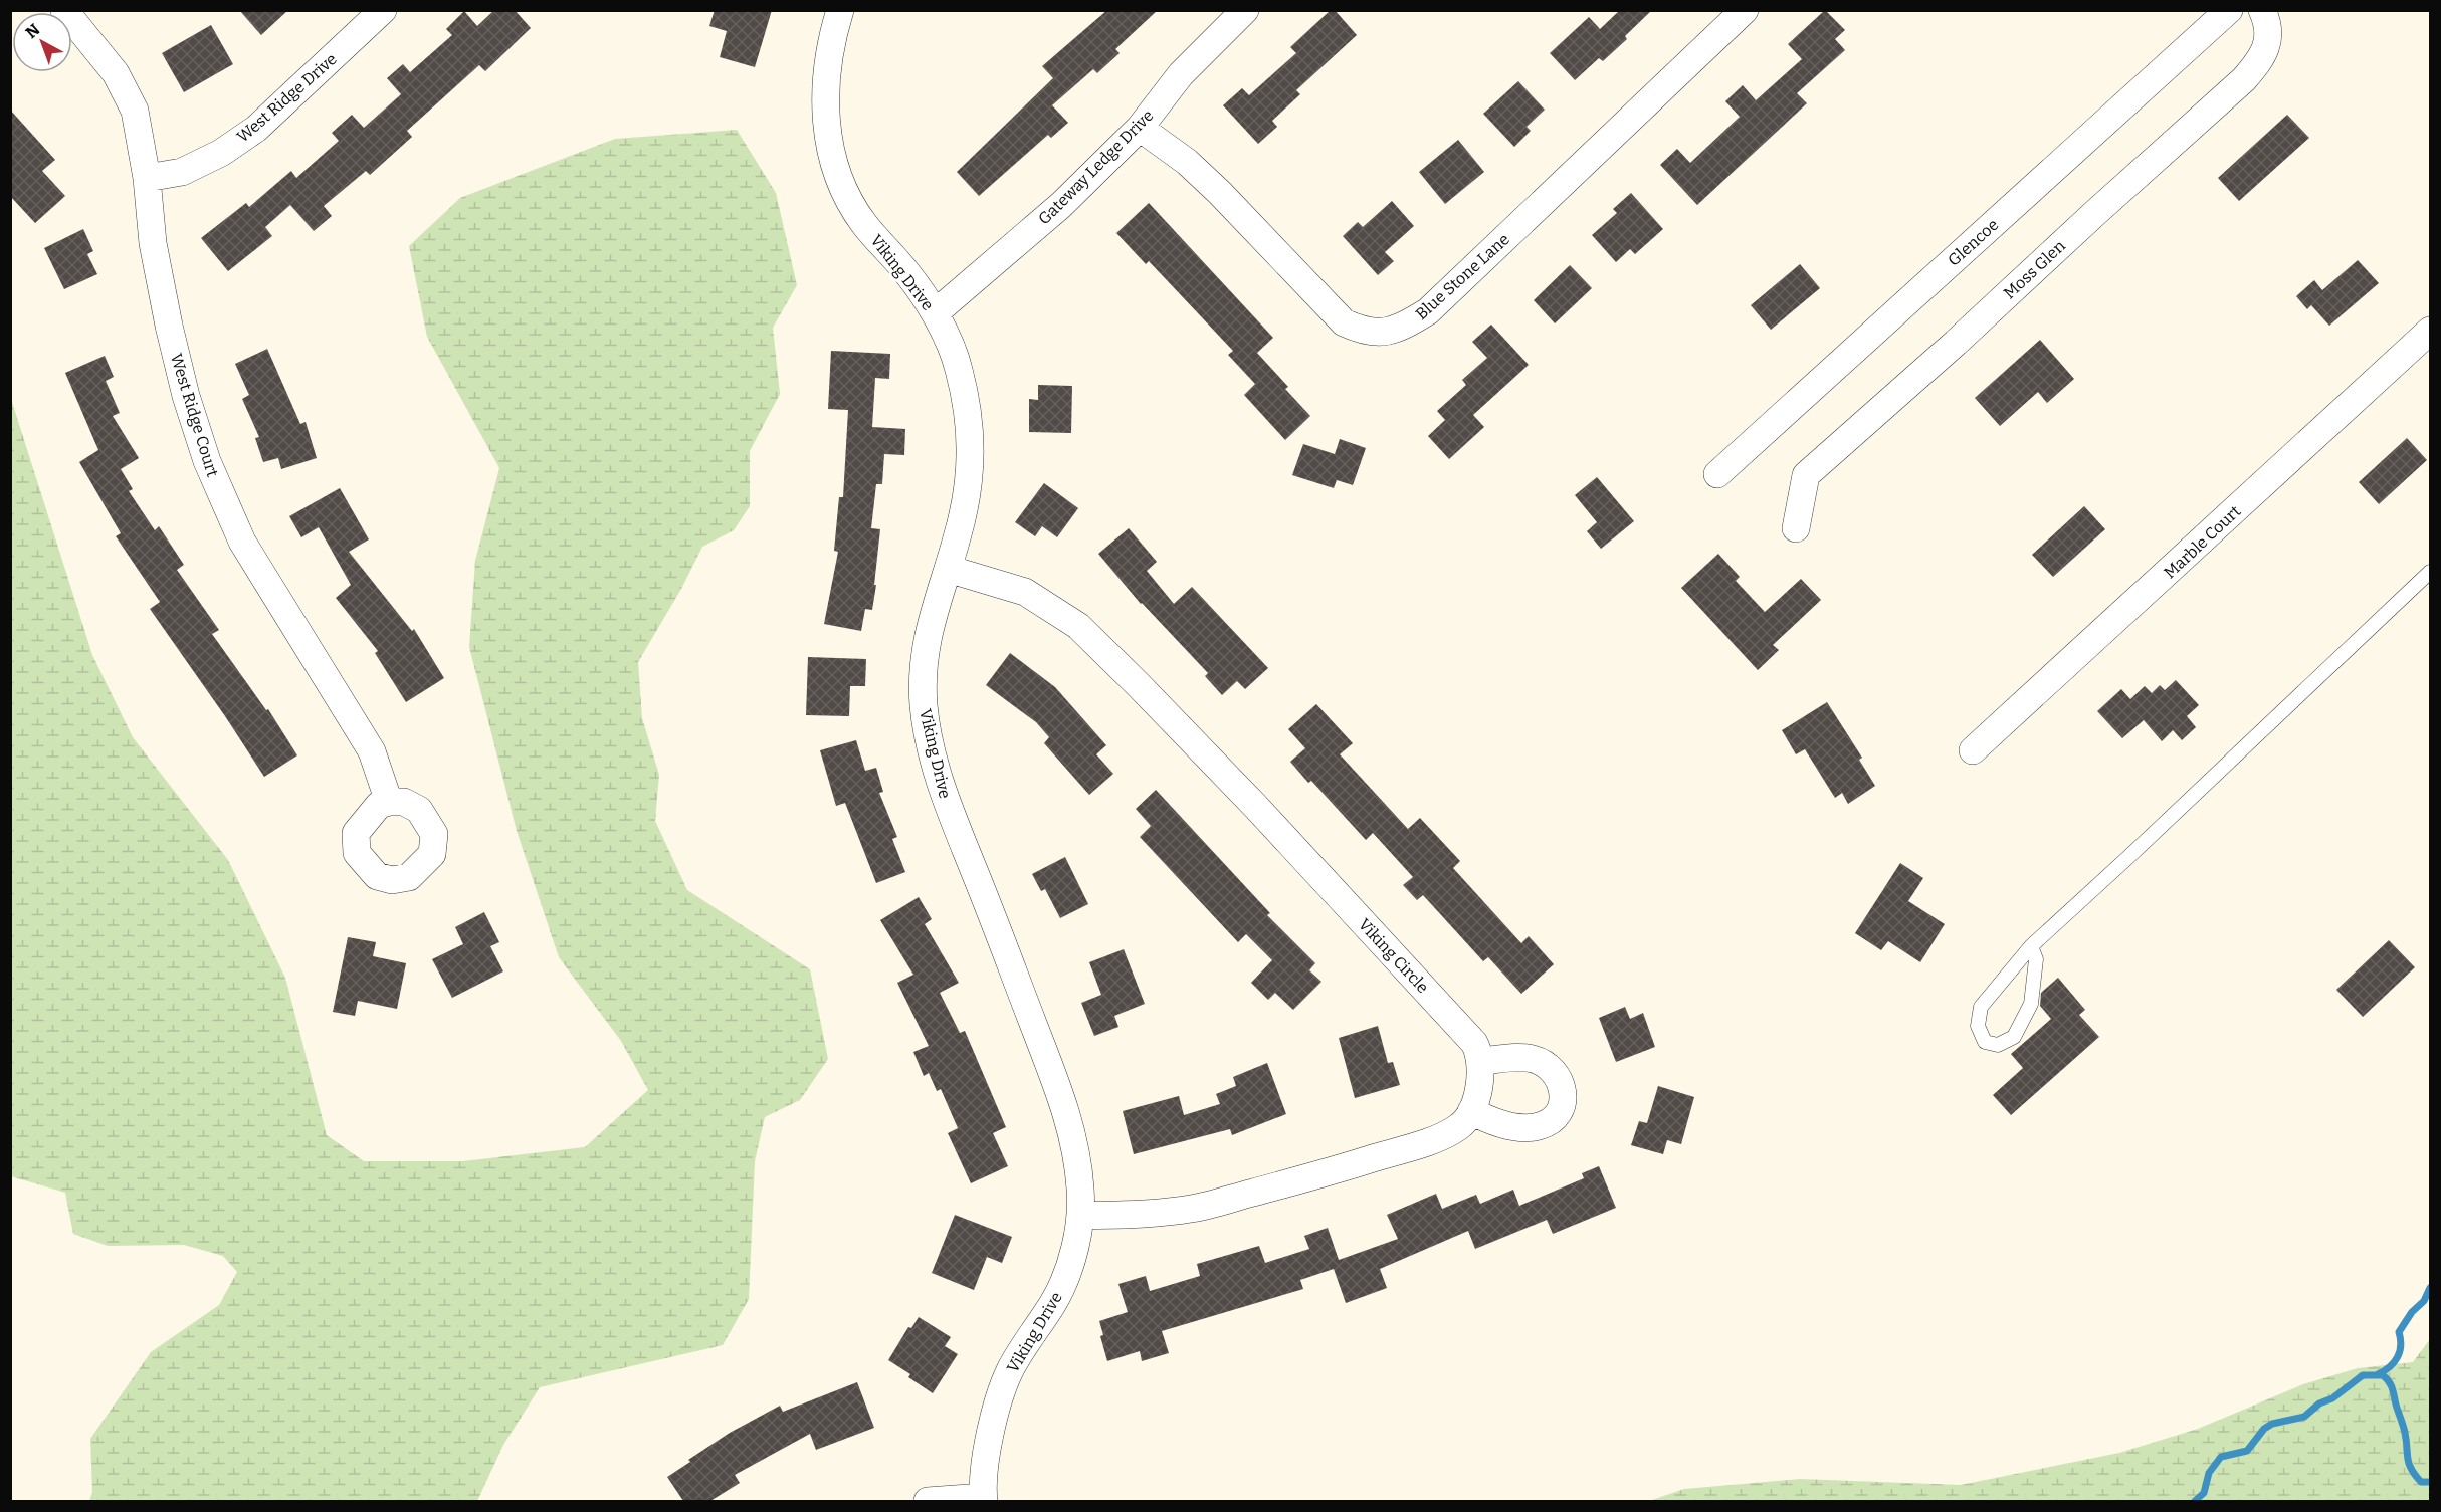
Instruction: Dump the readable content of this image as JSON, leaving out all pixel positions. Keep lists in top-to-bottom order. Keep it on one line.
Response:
{"streets":{"street":["West Ridge Drive","Gateway Ledge Drive","Glencoe","Moss Glen","Viking Drive","Blue Stone Lane","West Ridge Court","Marble Court","Viking Circle"]},"crossings":[["West Ridge Drive","West Ridge Court"],["Gateway Ledge Drive","Viking Drive"],["Gateway Ledge Drive","Blue Stone Lane"],["Viking Drive","Viking Circle"]],"north":"top left"}
